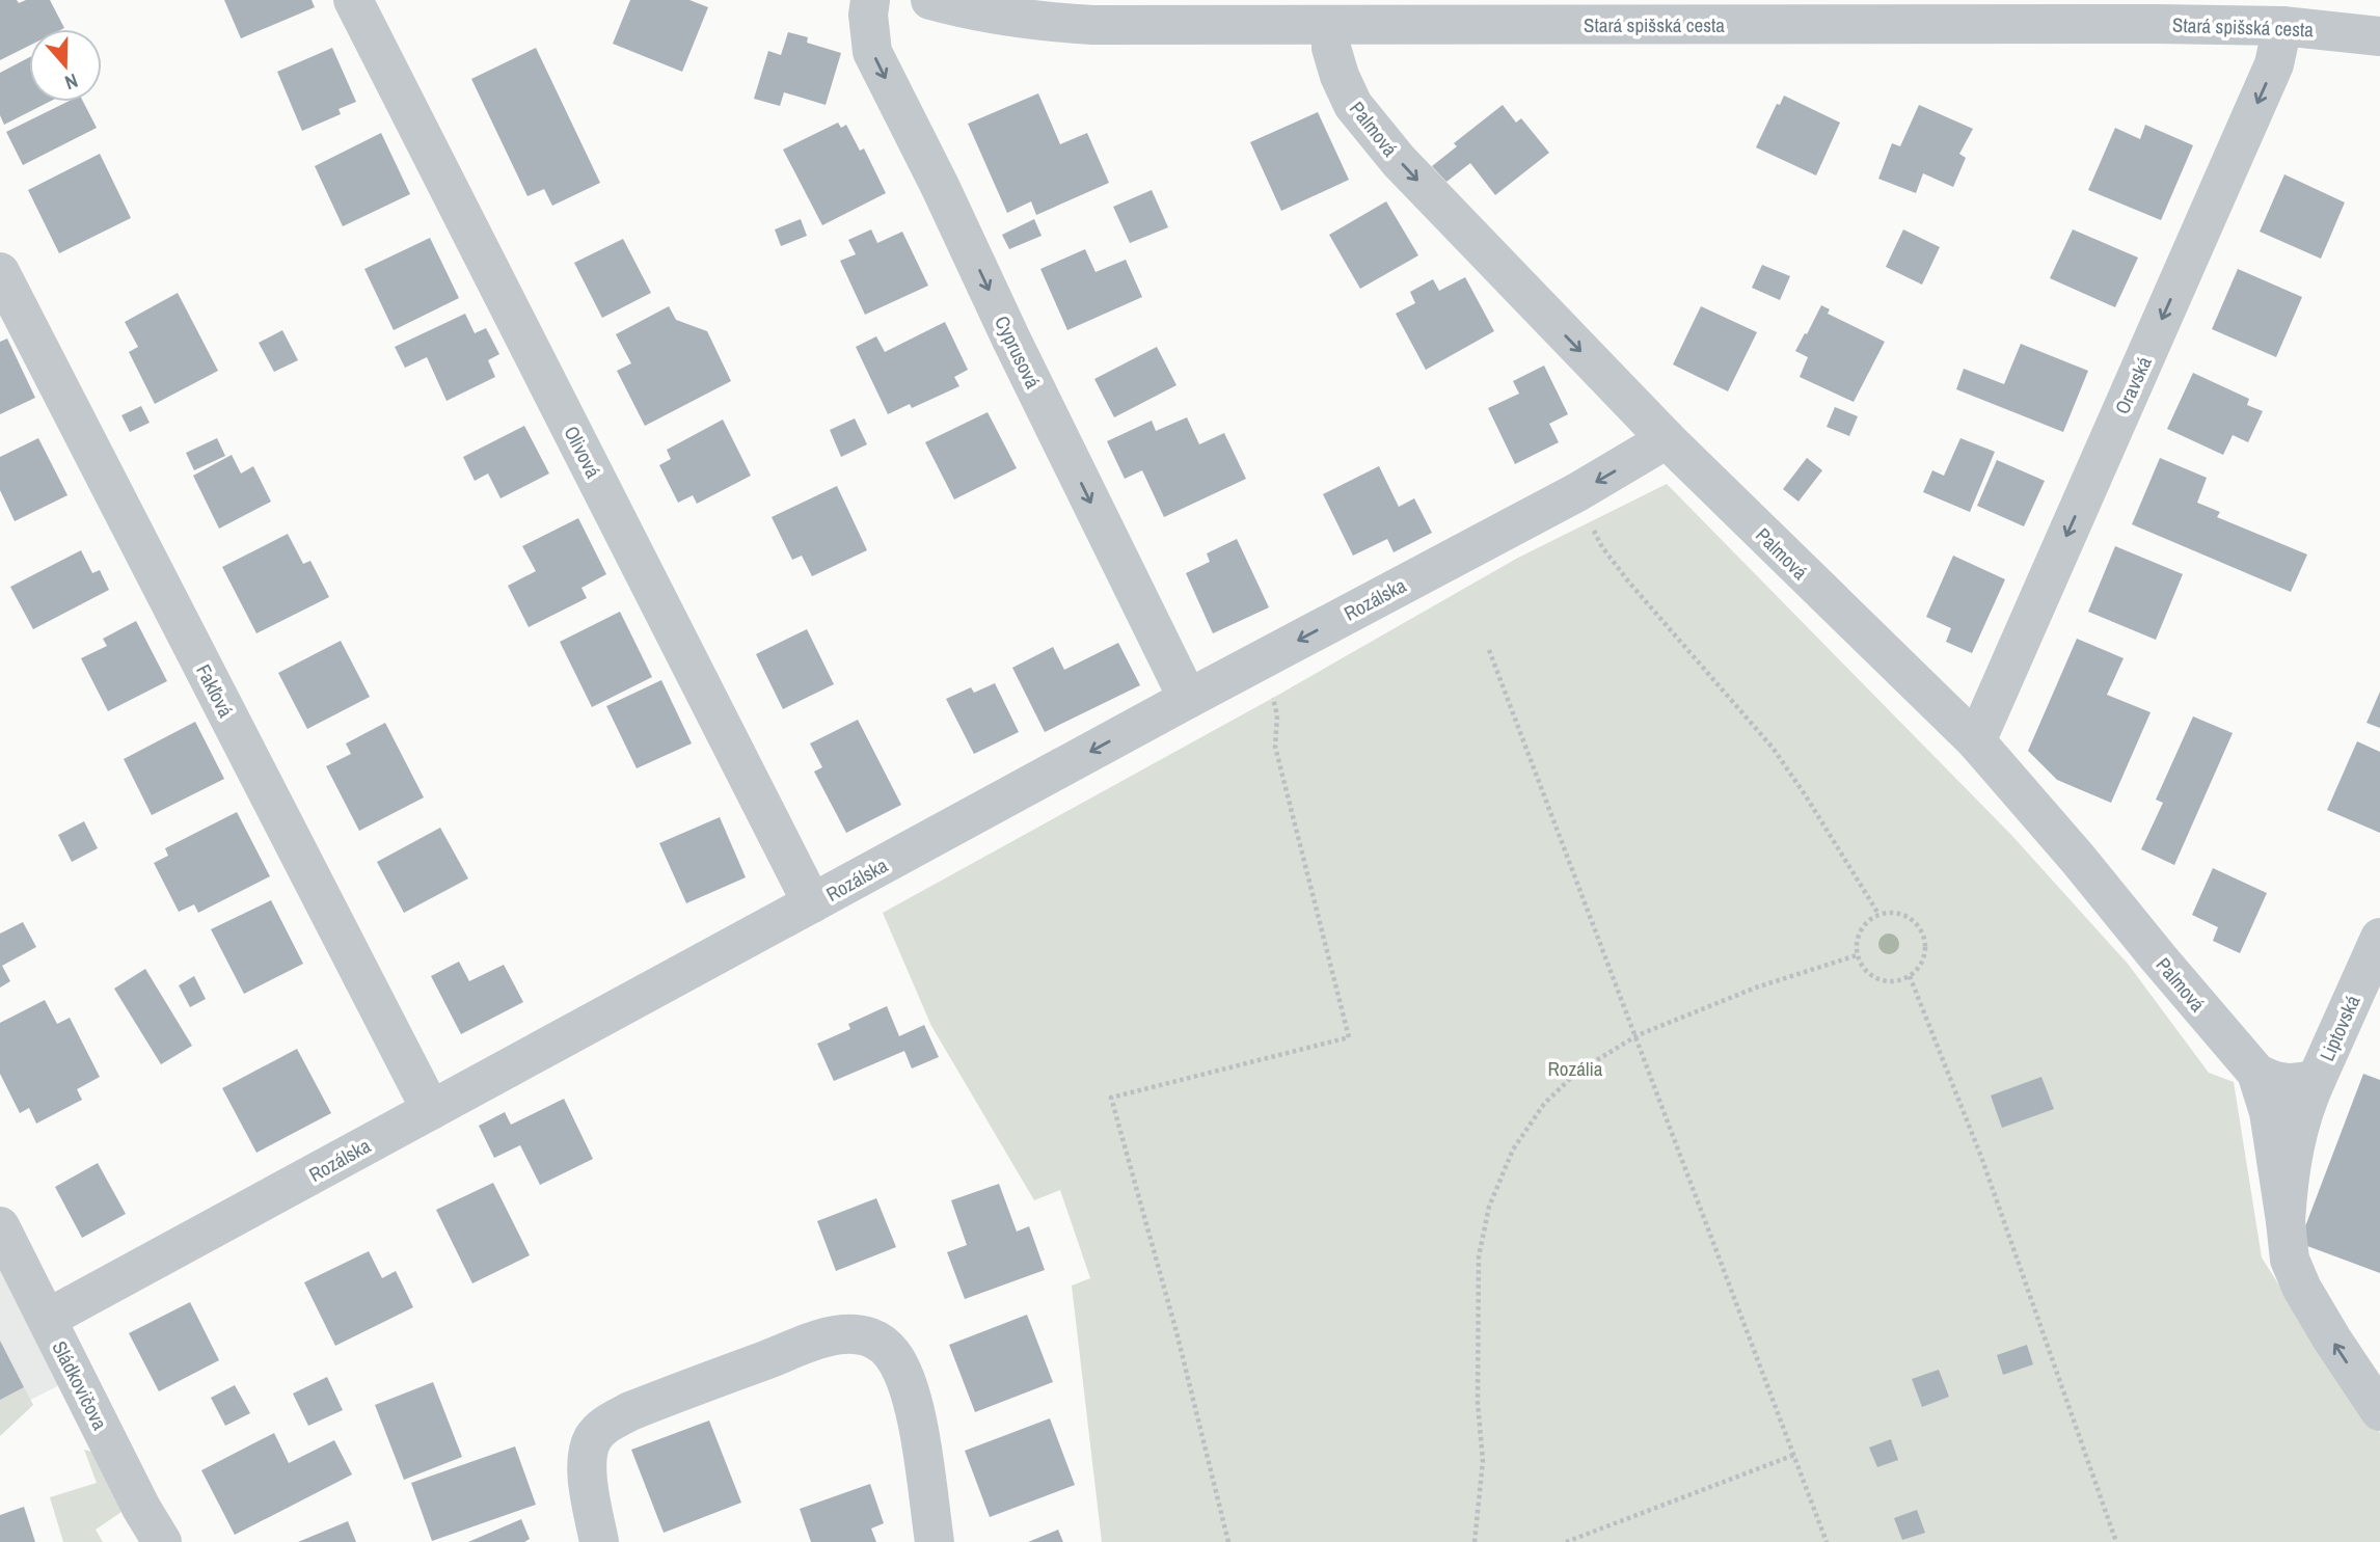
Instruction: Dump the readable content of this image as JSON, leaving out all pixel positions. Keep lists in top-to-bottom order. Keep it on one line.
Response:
{"streets":{"street":["Stará spišská cesta","Palmová","Cyprusová","Oravská","Olivová","Rozálska","Fakľová","Liptovská","Sládkovičova"]},"crossings":[["Stará spišská cesta","Palmová"],["Stará spišská cesta","Oravská"],["Palmová","Oravská"],["Palmová","Rozálska"],["Palmová","Liptovská"],["Cyprusová","Rozálska"],["Olivová","Rozálska"],["Rozálska","Fakľová"],["Rozálska","Sládkovičova"]],"one_way":["Cyprusová","Oravská","Rozálska"],"parks":["Rozália"],"north":"bottom"}
